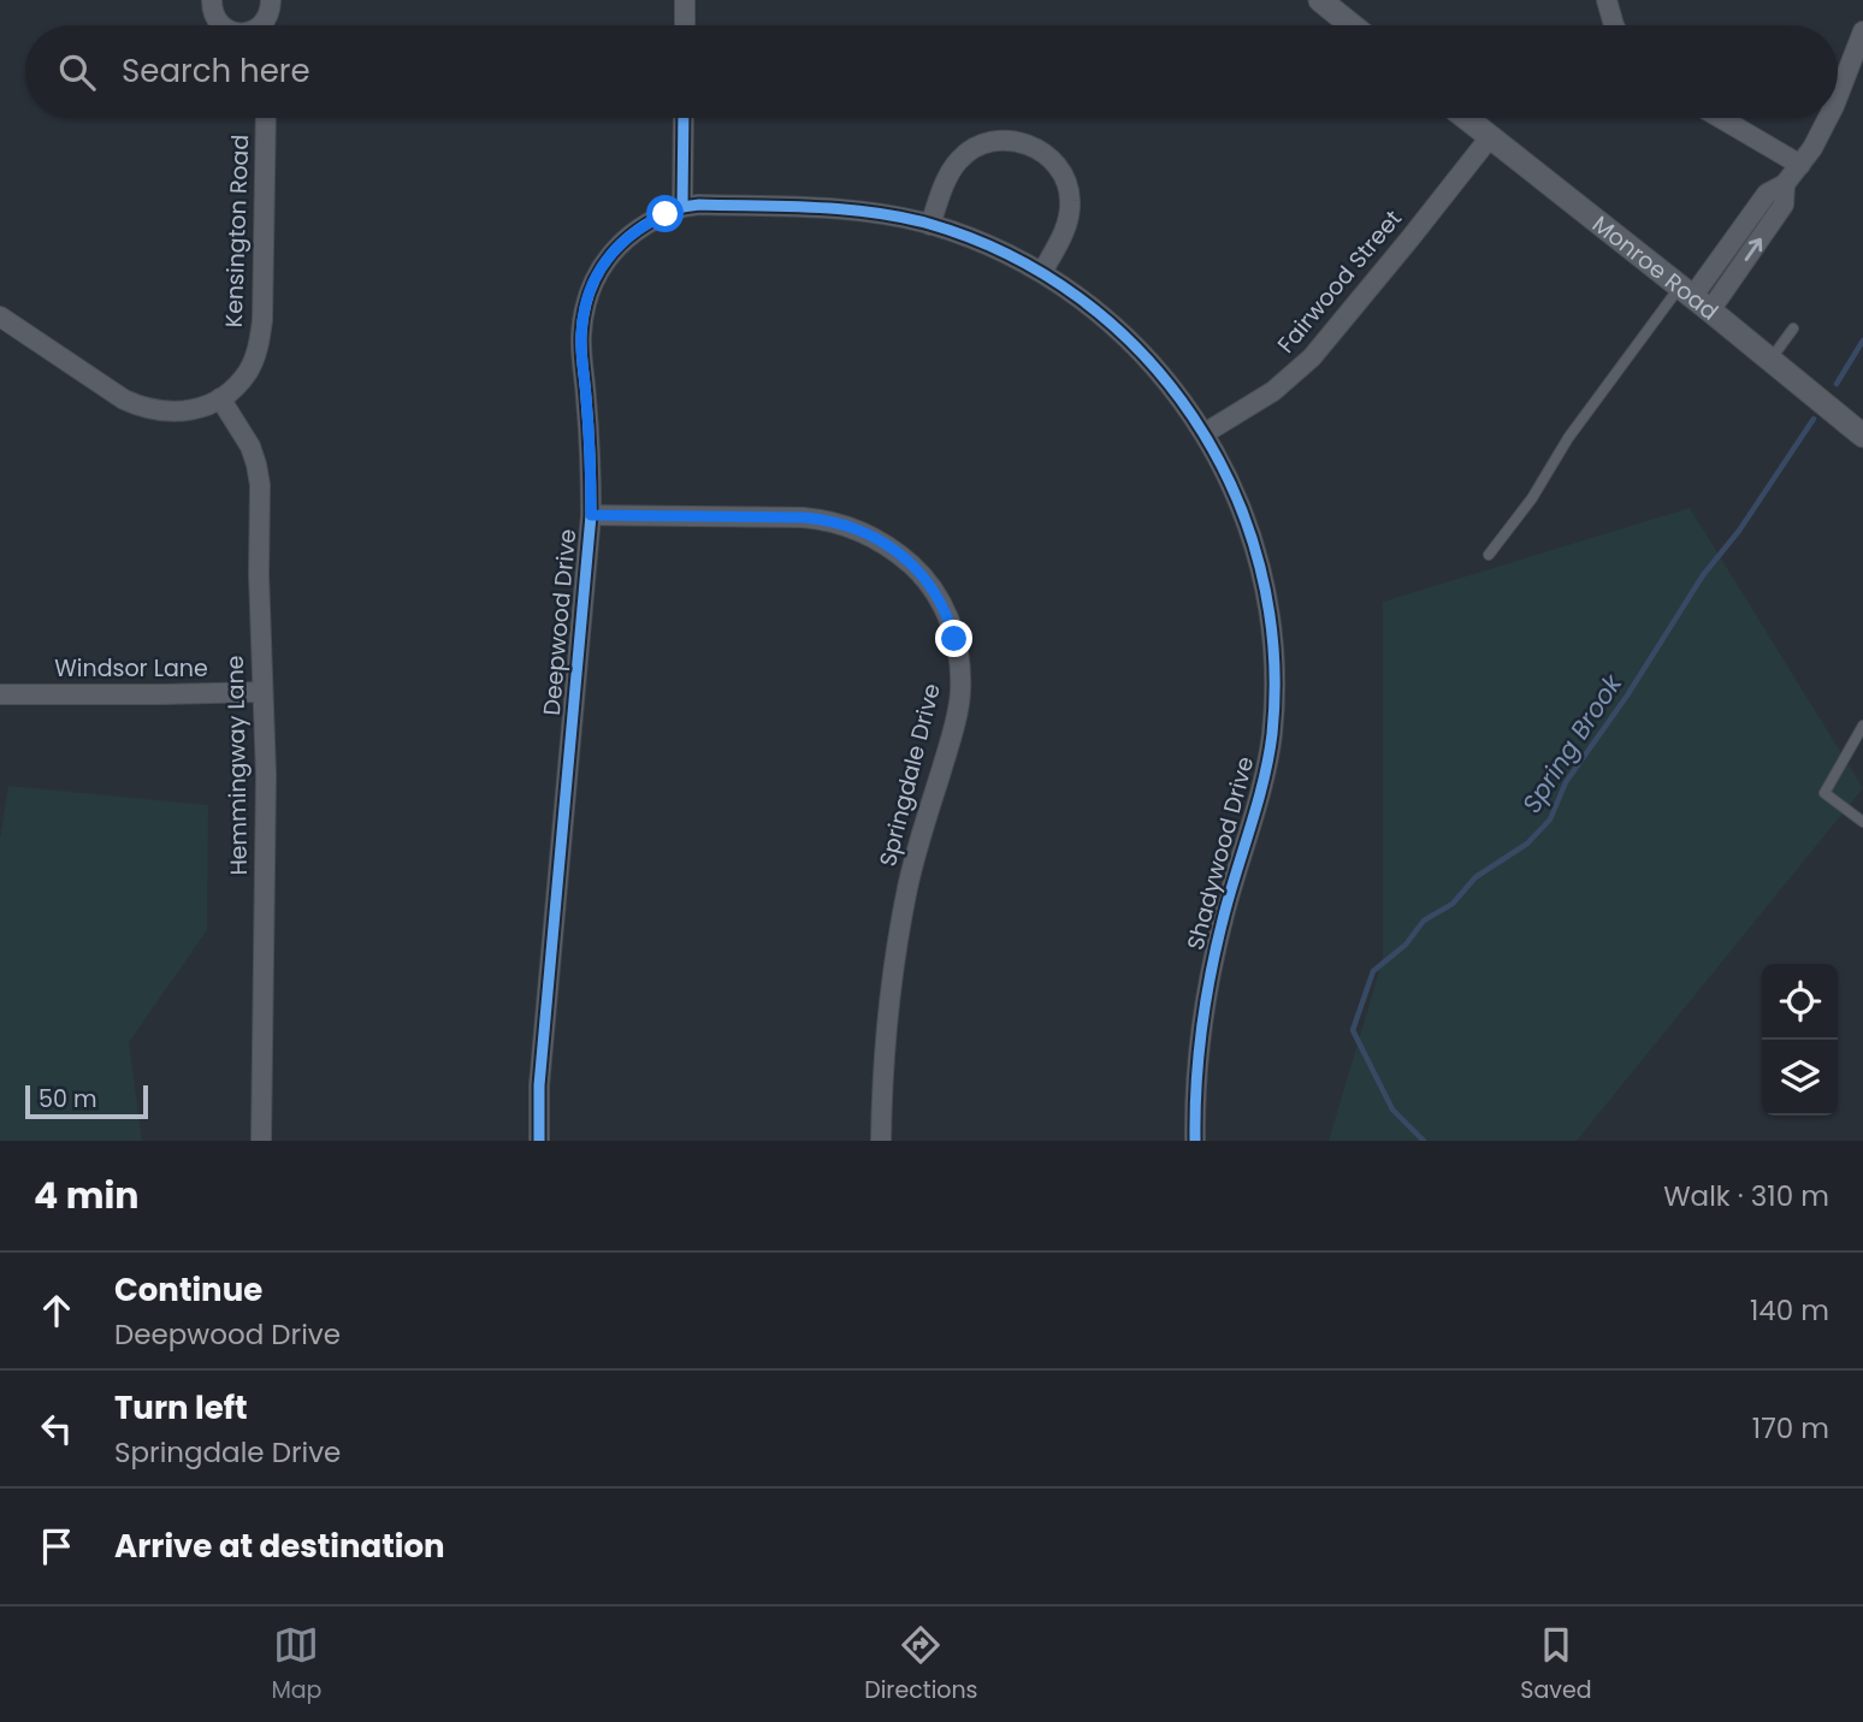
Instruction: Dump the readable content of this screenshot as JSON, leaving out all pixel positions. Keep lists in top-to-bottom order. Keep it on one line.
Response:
{"streets":{"street":["Kensington Road","Monroe Road","Fairwood Street","Deepwood Drive","Windsor Lane","Hemmingway Lane","Springdale Drive","Shadywood Drive"]},"crossings":[["Kensington Road","Hemmingway Lane"],["Monroe Road","Fairwood Street"],["Fairwood Street","Shadywood Drive"],["Deepwood Drive","Springdale Drive"],["Deepwood Drive","Shadywood Drive"],["Windsor Lane","Hemmingway Lane"]],"water":["Spring Brook"],"scale_bar":"50 m","page":{"search":"Search here","scale":"50 m","heading":["4 min","Walk · 310 m"],"list":[["Continue","Deepwood Drive","140 m"],["Turn left","Springdale Drive","170 m"],"Arrive at destination"],"nav":["Map","Directions","Saved"]}}
